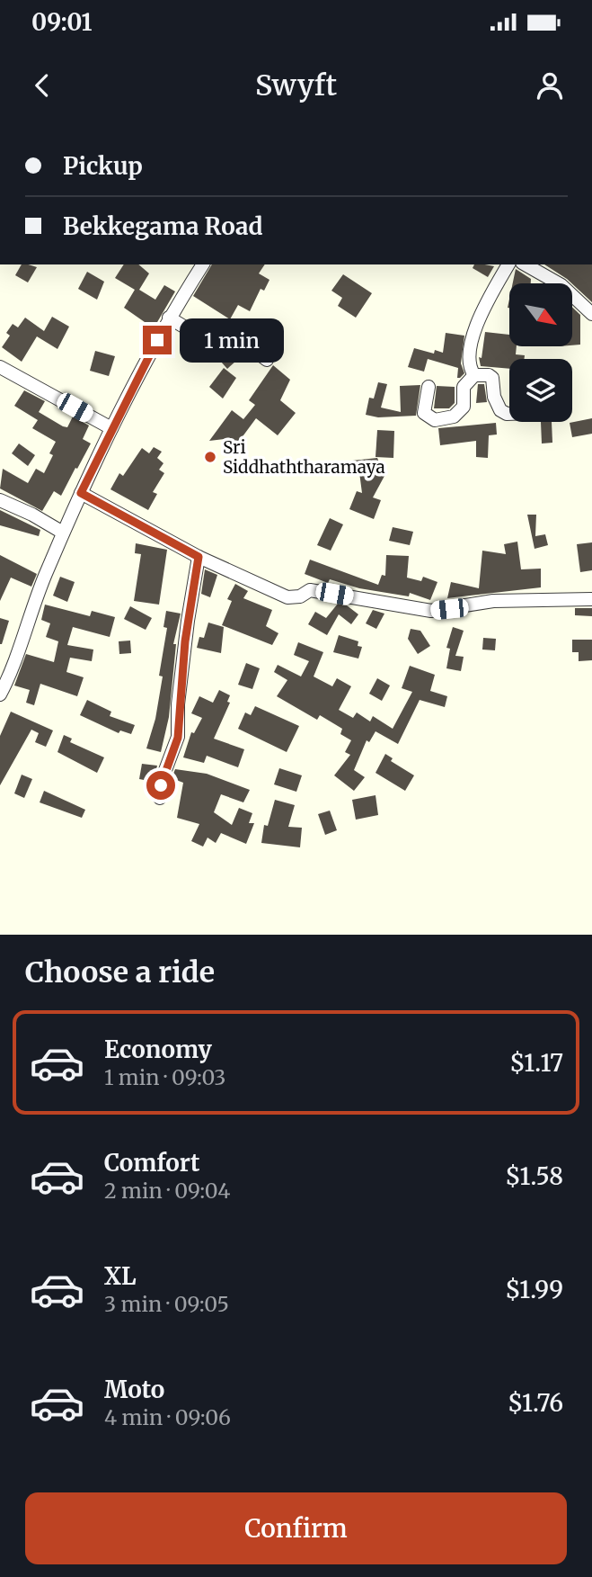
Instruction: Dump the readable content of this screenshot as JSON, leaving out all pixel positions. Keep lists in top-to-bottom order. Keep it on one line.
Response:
{"places":["Sri Siddhaththaramaya"],"north":"bottom right","page":{"status":"09:01","header":"Swyft","banner":["Pickup","Bekkegama Road"],"bubble":"1 min","heading":"Choose a ride","list":[{"name":"Economy","note":"1 min · 09:03","value":"$1.17"},{"name":"Comfort","note":"2 min · 09:04","value":"$1.58"},{"name":"XL","note":"3 min · 09:05","value":"$1.99"},{"name":"Moto","note":"4 min · 09:06","value":"$1.76"}],"buttons":"Confirm"}}
